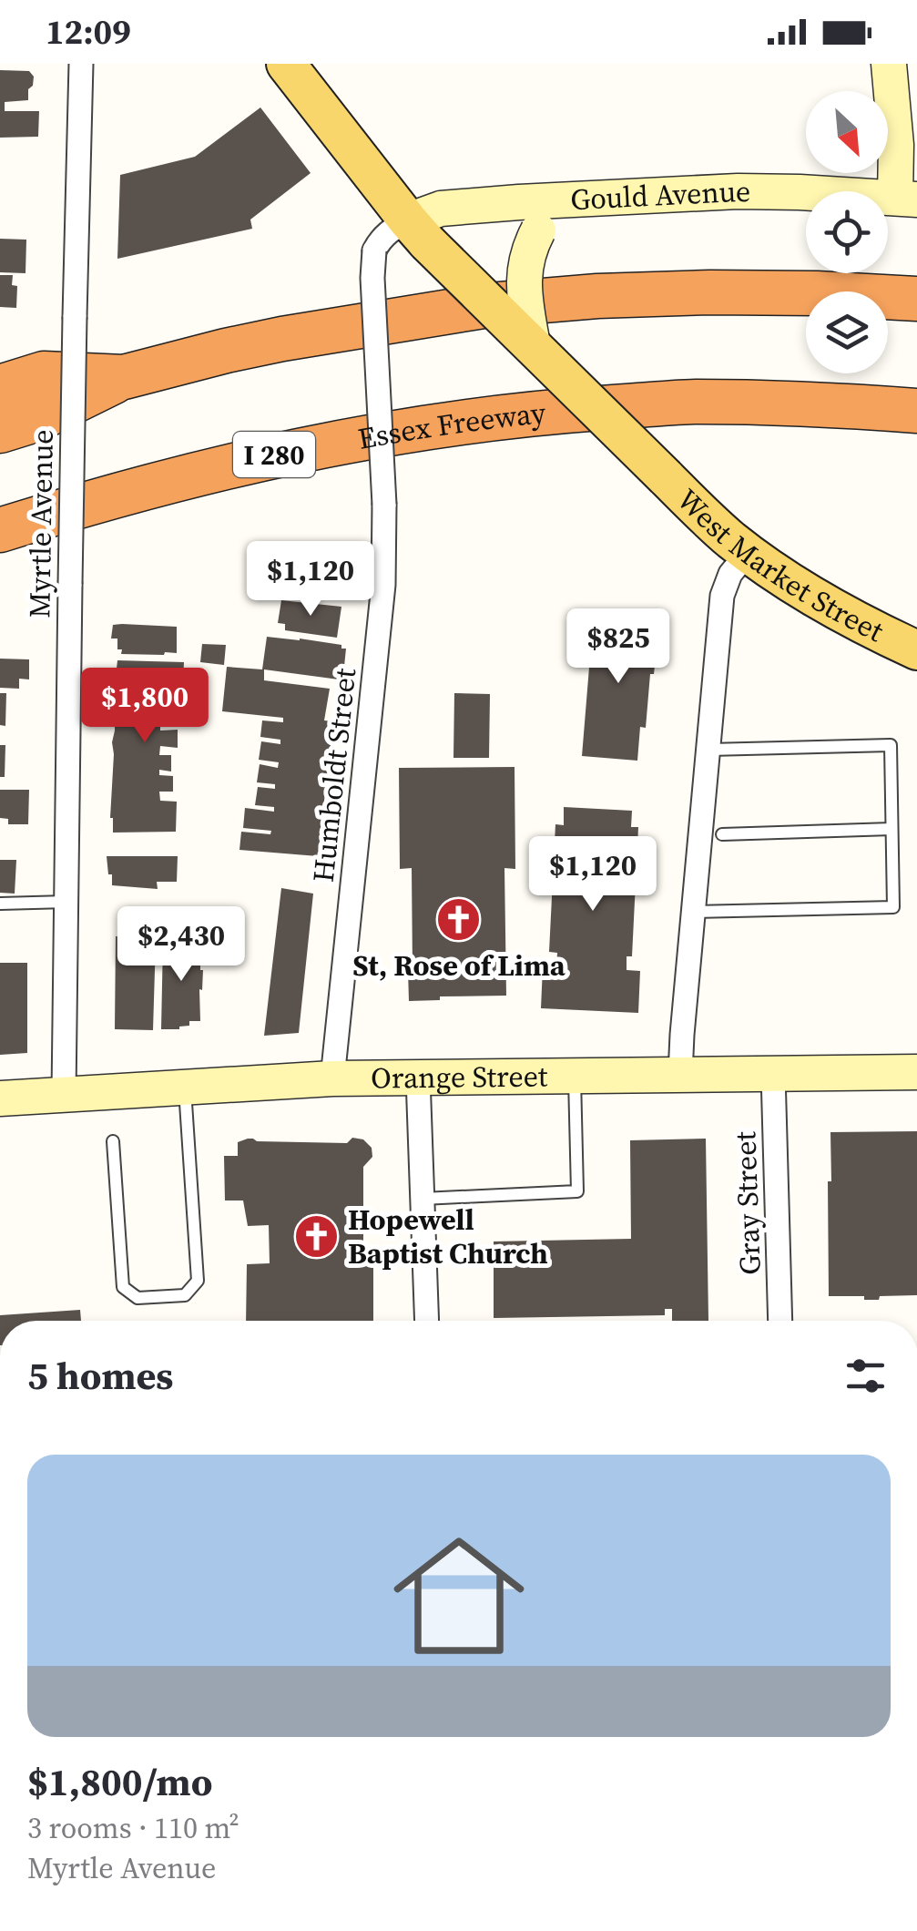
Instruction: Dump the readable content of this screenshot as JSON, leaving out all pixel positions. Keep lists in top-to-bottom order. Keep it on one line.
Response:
{"streets":{"highway":["Essex Freeway","I 280"],"main road":["Gould Avenue","West Market Street","Orange Street"],"street":["Myrtle Avenue","Humboldt Street","Gray Street"]},"crossings":[["Gould Avenue","West Market Street"],["Gould Avenue","Humboldt Street"],["Myrtle Avenue","Orange Street"],["West Market Street","Humboldt Street"],["Humboldt Street","Orange Street"],["Orange Street","Gray Street"]],"places":{"church":["St, Rose of Lima","Hopewell Baptist Church"]},"north":"bottom right","page":{"status":"12:09","price":["$1,120","$825","$1,800","$1,120","$2,430"],"heading":"5 homes","list":[{"name":"$1,800/mo","note":"3 rooms · 110 m² · Myrtle Avenue"}]}}
